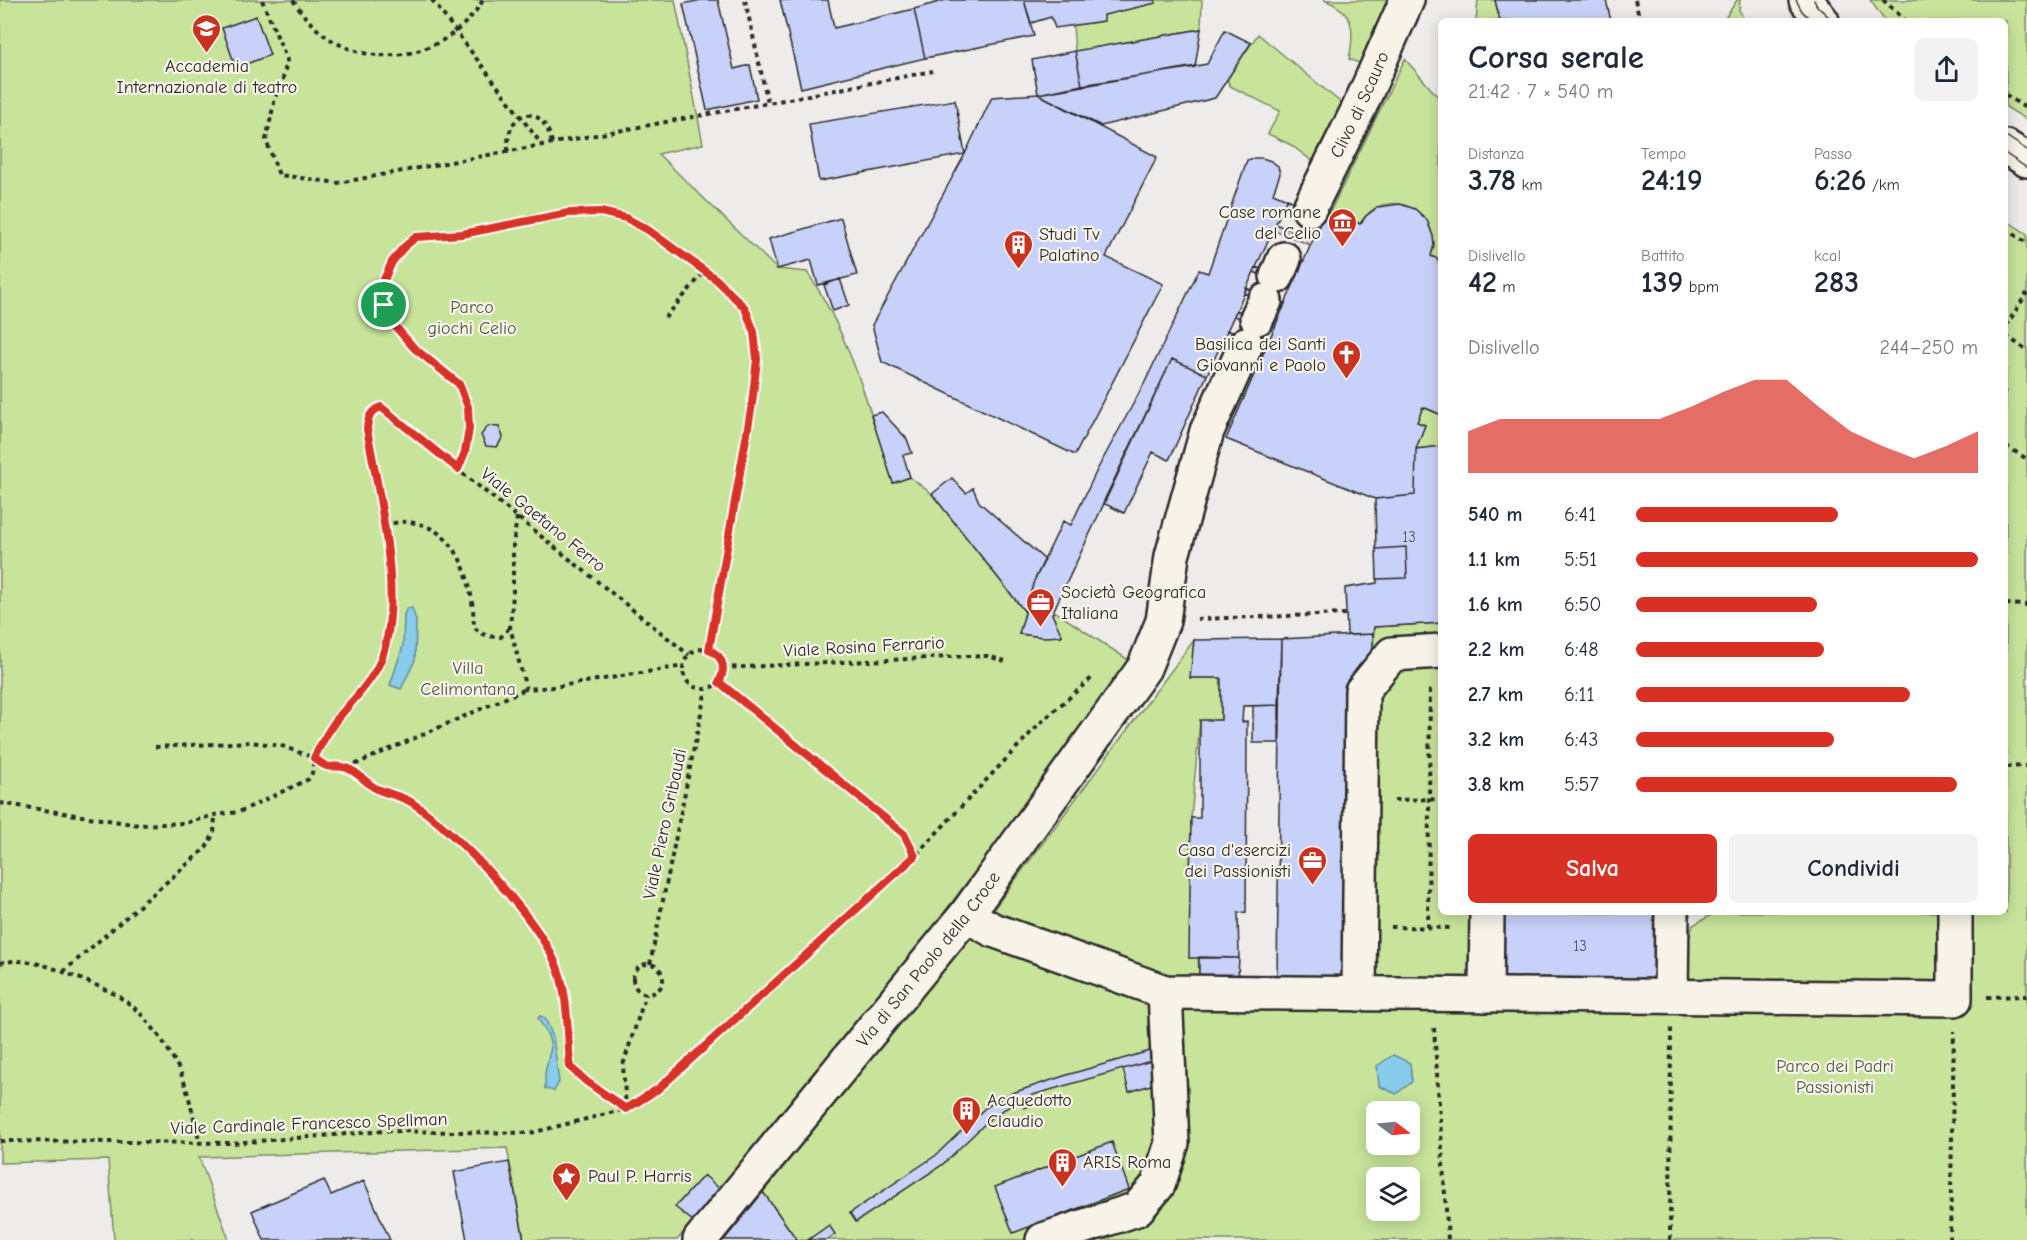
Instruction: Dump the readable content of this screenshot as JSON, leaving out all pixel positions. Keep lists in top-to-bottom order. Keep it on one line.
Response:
{"streets":{"street":["Clivo di Scauro","Via di San Paolo della Croce"],"path":["Viale Gaetano Ferro","Viale Rosina Ferrario","Viale Piero Gribaudi","Viale Cardinale Francesco Spellman"]},"crossings":[["Clivo di Scauro","Via di San Paolo della Croce"],["Viale Gaetano Ferro","Viale Rosina Ferrario"],["Viale Gaetano Ferro","Viale Piero Gribaudi"],["Viale Rosina Ferrario","Viale Piero Gribaudi"]],"parks":["Parco giochi Celio","Villa Celimontana","Parco dei Padri Passionisti"],"places":{"school or university":["Accademia Internazionale di teatro"],"museum":["Case romane del Celio"],"building":["Studi Tv Palatino","Acquedotto Claudio","ARIS Roma"],"church":["Basilica dei Santi Giovanni e Paolo"],"office":["Società Geografica Italiana","Casa d'esercizi dei Passionisti"],"place":["Paul P. Harris"]},"house_numbers":["13","13"],"north":"right","page":{"heading":["Corsa serale","21:42 · 7 × 540 m"],"stats":[["Distanza","3.78 km"],["Tempo","24:19"],["Passo","6:26 /km"],["Dislivello","42 m"],["Battito","139 bpm"],["kcal","283"]],"chart":["Dislivello","244–250 m"],"list":[{"name":"540 m","note":"6:41"},{"name":"1.1 km","note":"5:51"},{"name":"1.6 km","note":"6:50"},{"name":"2.2 km","note":"6:48"},{"name":"2.7 km","note":"6:11"},{"name":"3.2 km","note":"6:43"},{"name":"3.8 km","note":"5:57"}],"buttons":["Salva","Condividi"]}}
